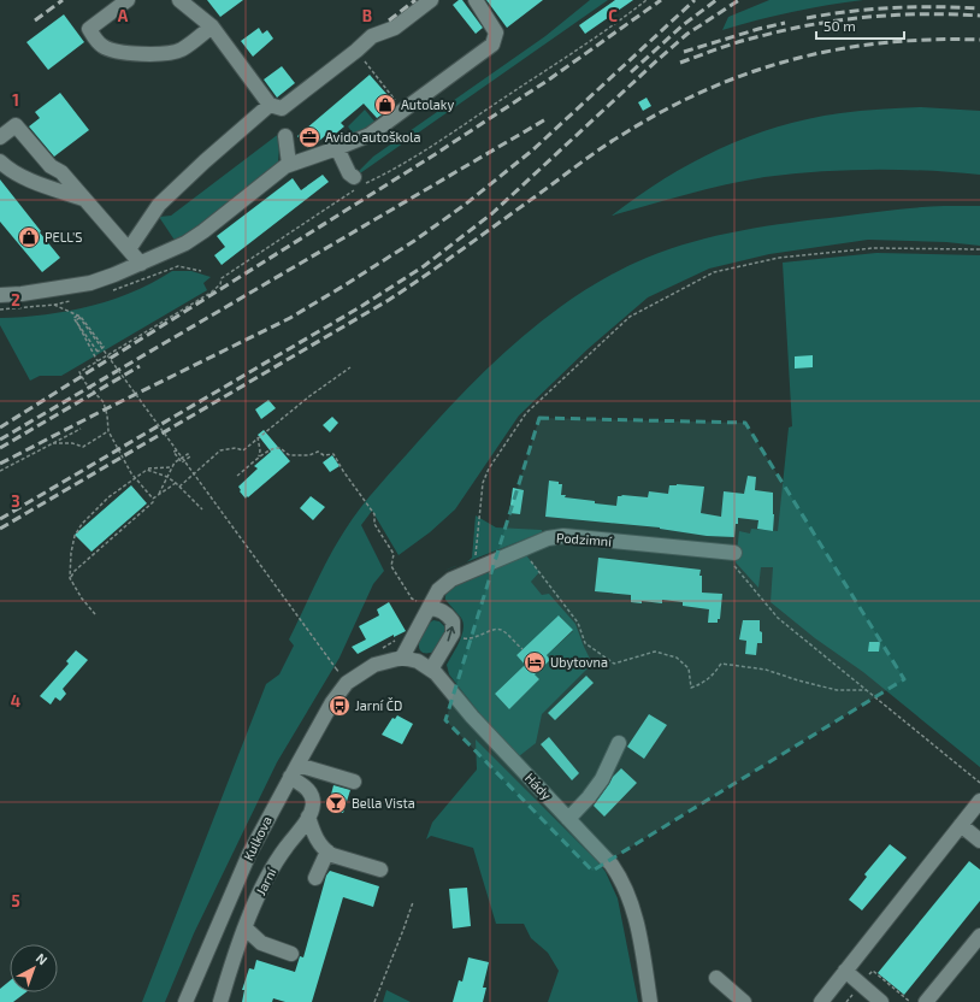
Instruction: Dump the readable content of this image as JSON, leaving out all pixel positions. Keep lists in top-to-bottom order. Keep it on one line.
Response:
{"streets":{"street":["Podzimní","Hády","Kulkova","Jarní"]},"crossings":[["Podzimní","Hády"]],"places":{"shop":["Autolaky","PELL'S"],"office":["Avido autoškola"],"hotel":["Ubytovna"],"bus stop":["Jarní ČD"],"bar":["Bella Vista"]},"scale_bar":"50 m","north":"top right","grid":{"columns":["A","B","C"],"rows":["1","2","3","4","5"]}}
